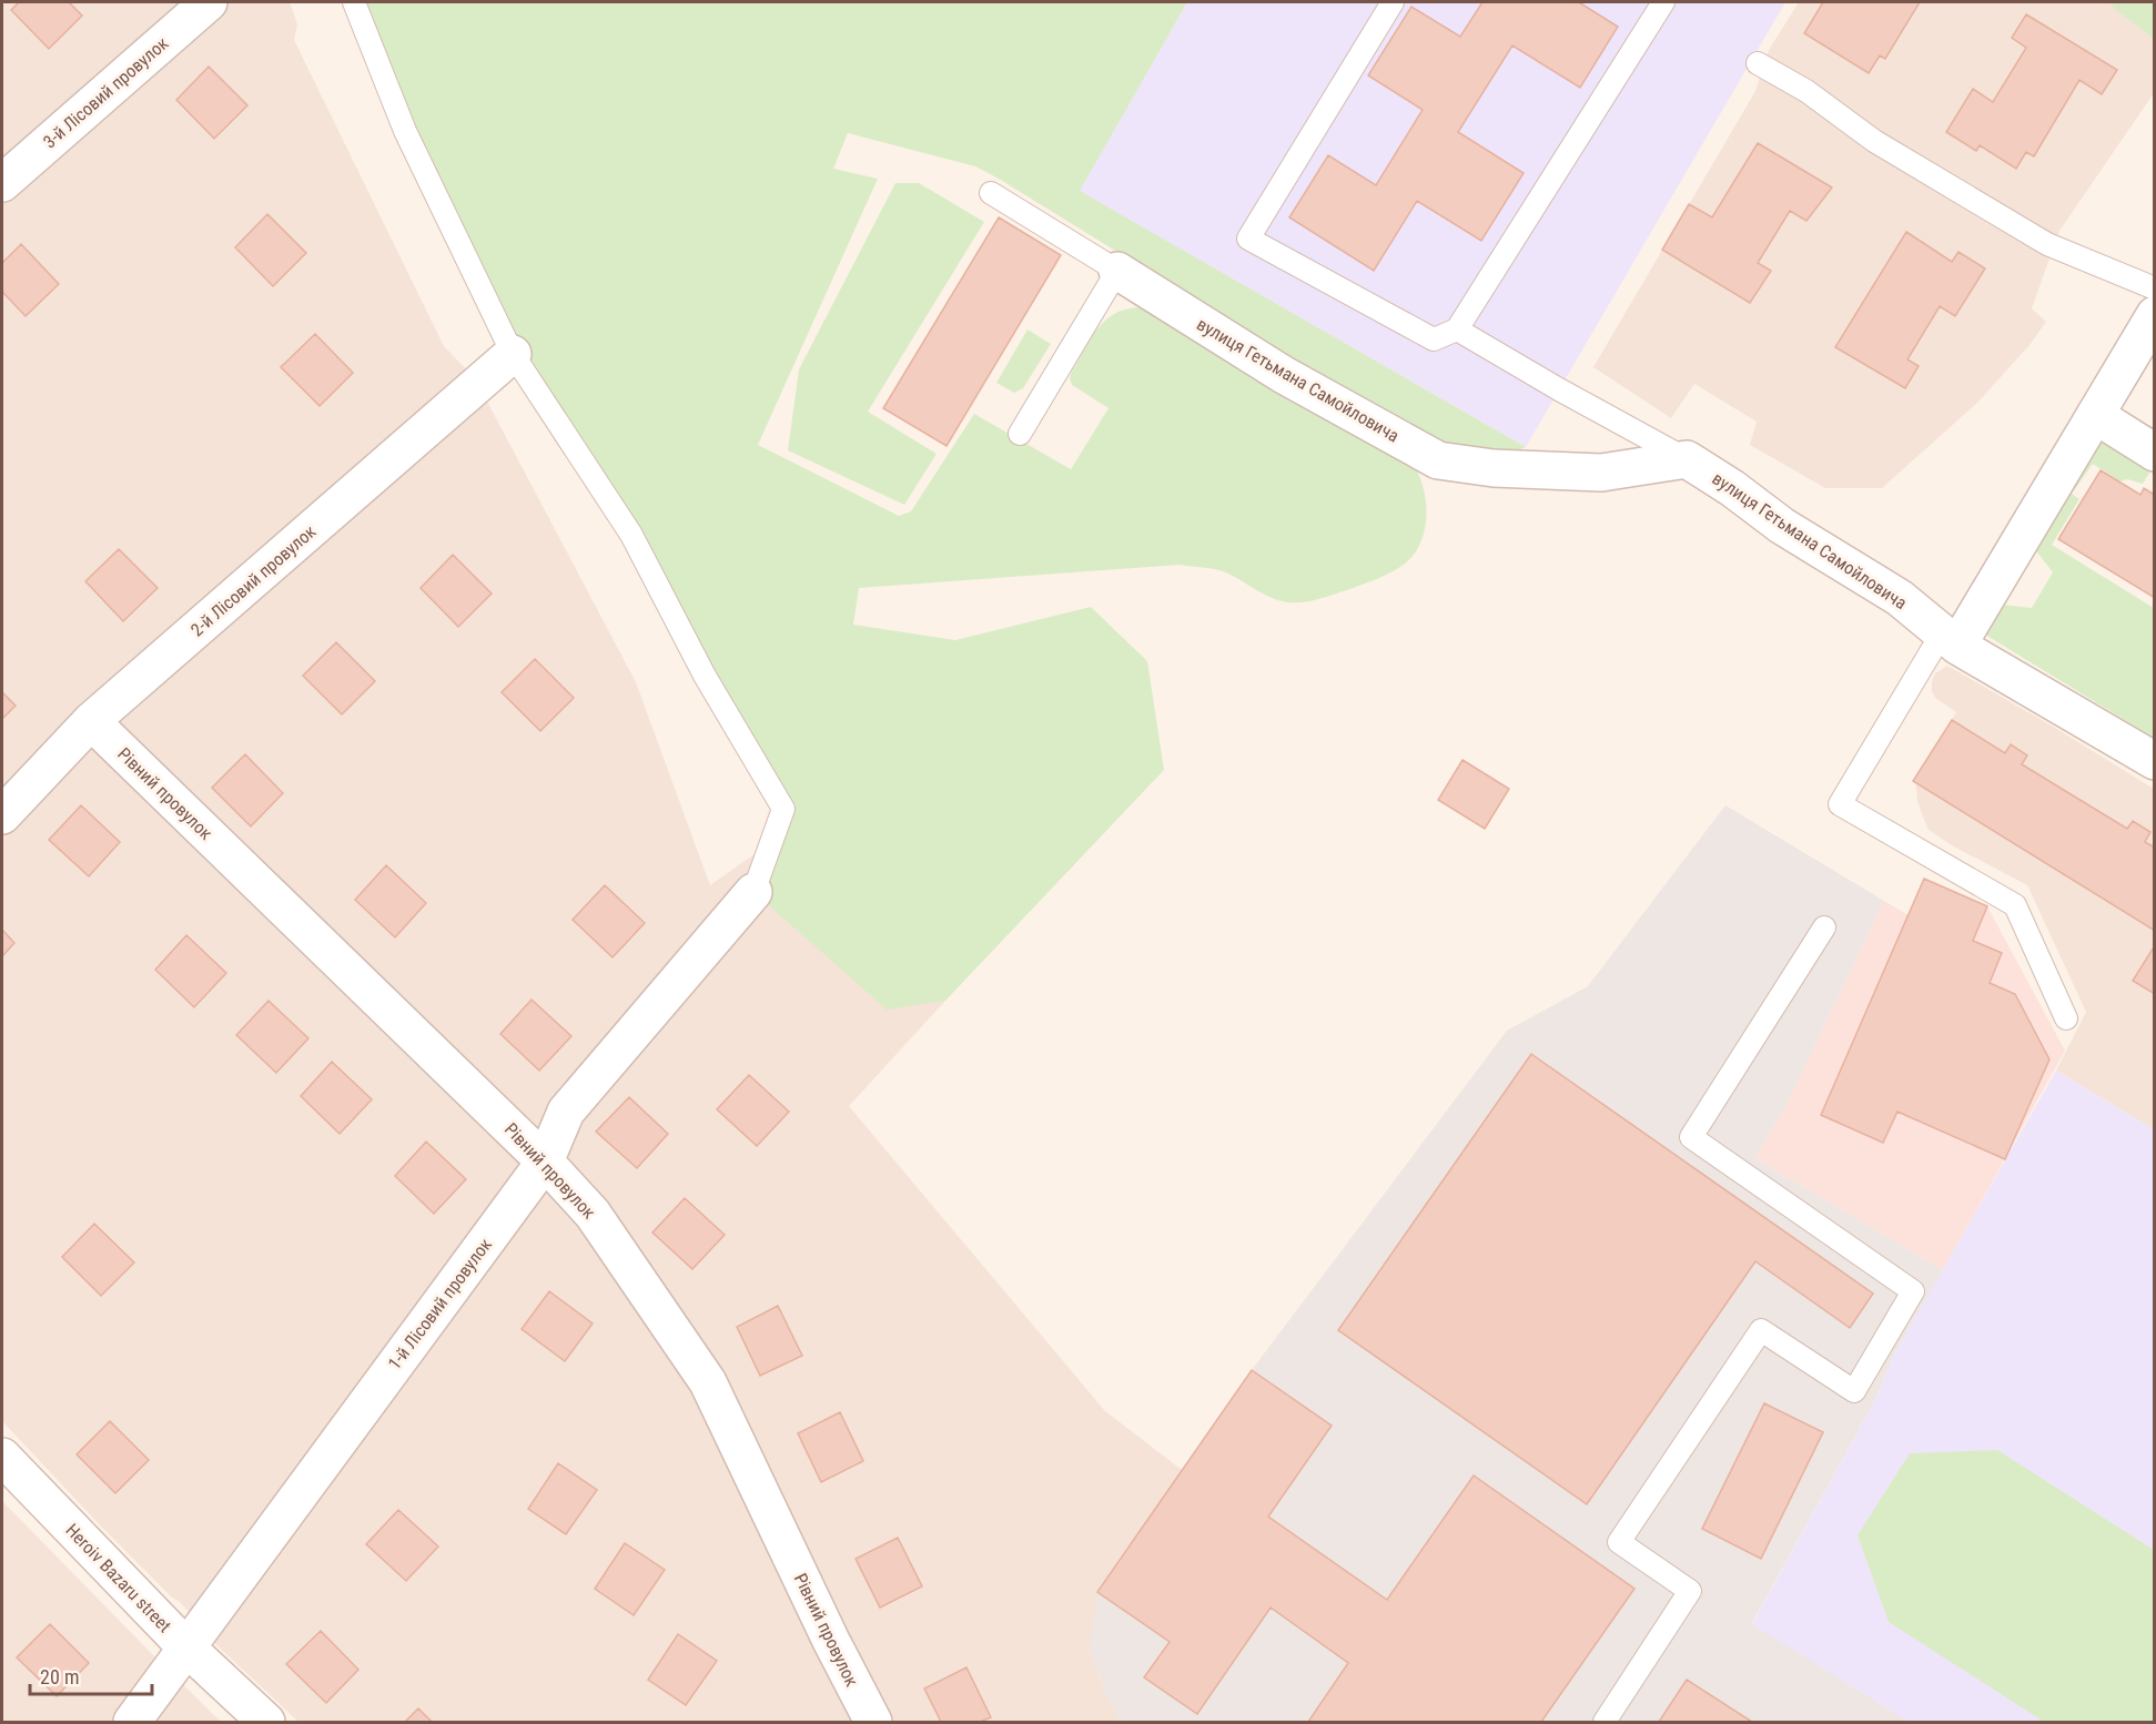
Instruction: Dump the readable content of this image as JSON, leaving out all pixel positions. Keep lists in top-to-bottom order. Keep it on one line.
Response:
{"streets":{"street":["3-й Лісовий провулок","вулиця Гетьмана Самойловича","2-й Лісовий провулок","Рівний провулок","1-й Лісовий провулок","Heroiv Bazaru street"]},"crossings":[["2-й Лісовий провулок","Рівний провулок"],["Рівний провулок","1-й Лісовий провулок"],["1-й Лісовий провулок","Heroiv Bazaru street"]],"scale_bar":"20 m"}
